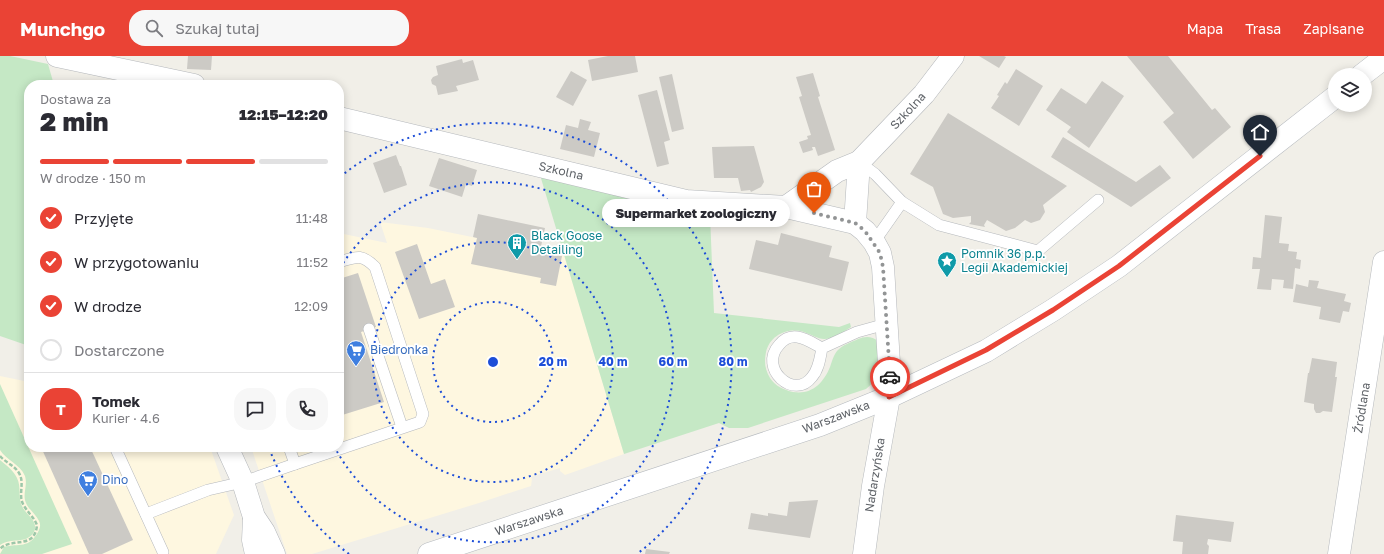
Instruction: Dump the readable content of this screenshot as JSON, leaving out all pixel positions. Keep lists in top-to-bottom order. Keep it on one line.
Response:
{"streets":{"street":["Szkolna","Źródlana","Warszawska","Nadarzyńska"]},"crossings":[["Szkolna","Warszawska"],["Szkolna","Nadarzyńska"],["Warszawska","Nadarzyńska"]],"places":{"other":["Supermarket zoologiczny"],"building":["Black Goose Detailing"],"place":["Pomnik 36 p.p. Legii Akademickiej"],"supermarket":["Biedronka","Dino"]},"page":{"header":"Munchgo","search":"Szukaj tutaj","nav":["Mapa","Trasa","Zapisane"],"heading":["2 min","Dostawa za","12:15–12:20"],"panel":["Tomek","Kurier · 4.6"],"bar":"W drodze · 150 m","list":[["Przyjęte","11:48"],["W przygotowaniu","11:52"],["W drodze","12:09"],"Dostarczone"],"bubble":"Supermarket zoologiczny","round":"T"},"rings":["20 m","40 m","60 m","80 m"]}
